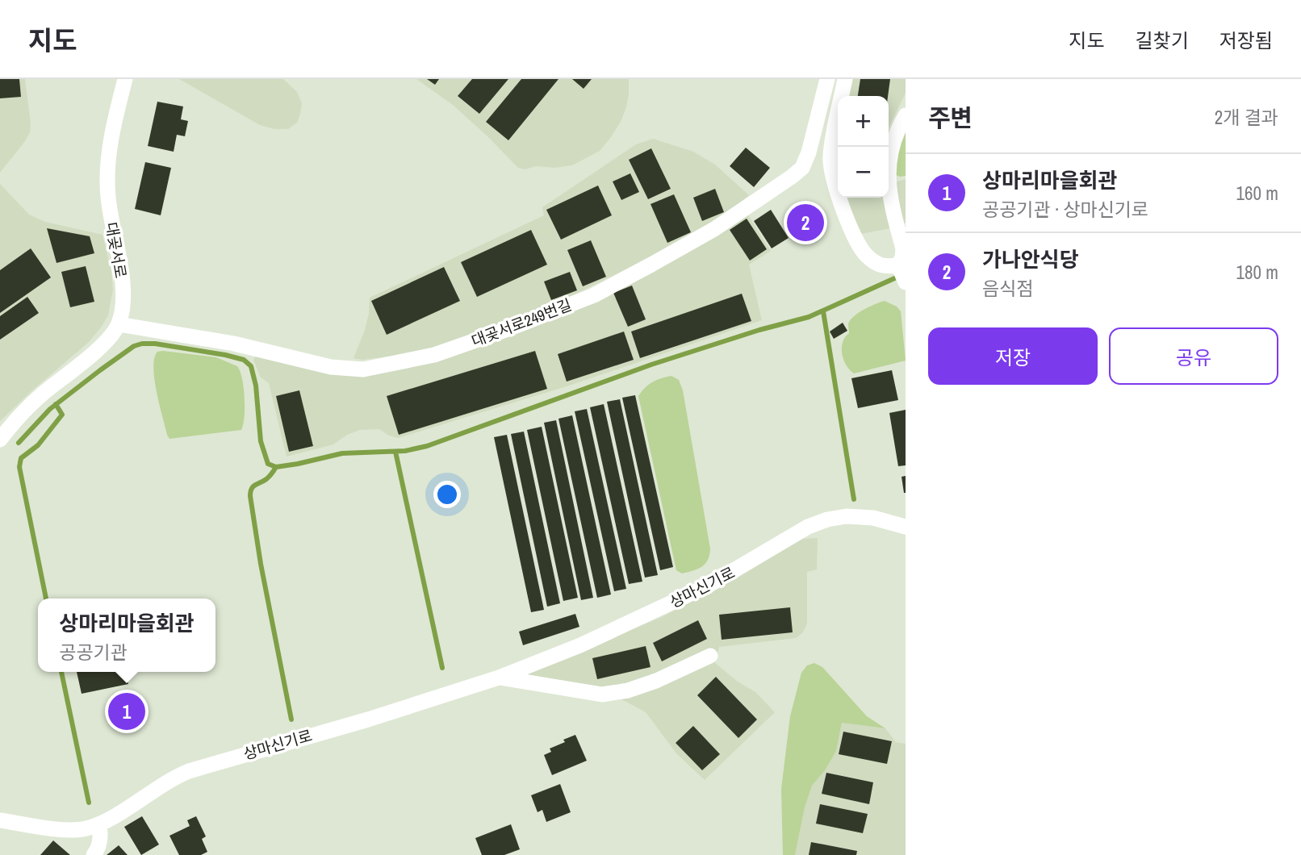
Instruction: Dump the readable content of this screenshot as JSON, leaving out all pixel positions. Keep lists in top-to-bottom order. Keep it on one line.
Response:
{"streets":{"street":["대곶서로","대곶서로249번길","상마신기로"]},"crossings":[["대곶서로","대곶서로249번길"]],"page":{"header":"지도","nav":["지도","길찾기","저장됨"],"heading":["주변","2개 결과"],"map_buttons":["+","−"],"list":[{"mark":"1","name":"상마리마을회관","note":"공공기관 · 상마신기로","value":"160 m"},{"mark":"2","name":"가나안식당","note":"음식점","value":"180 m"}],"pins":["2","1"],"buttons":["저장","공유"],"popup":["상마리마을회관","공공기관"]}}
